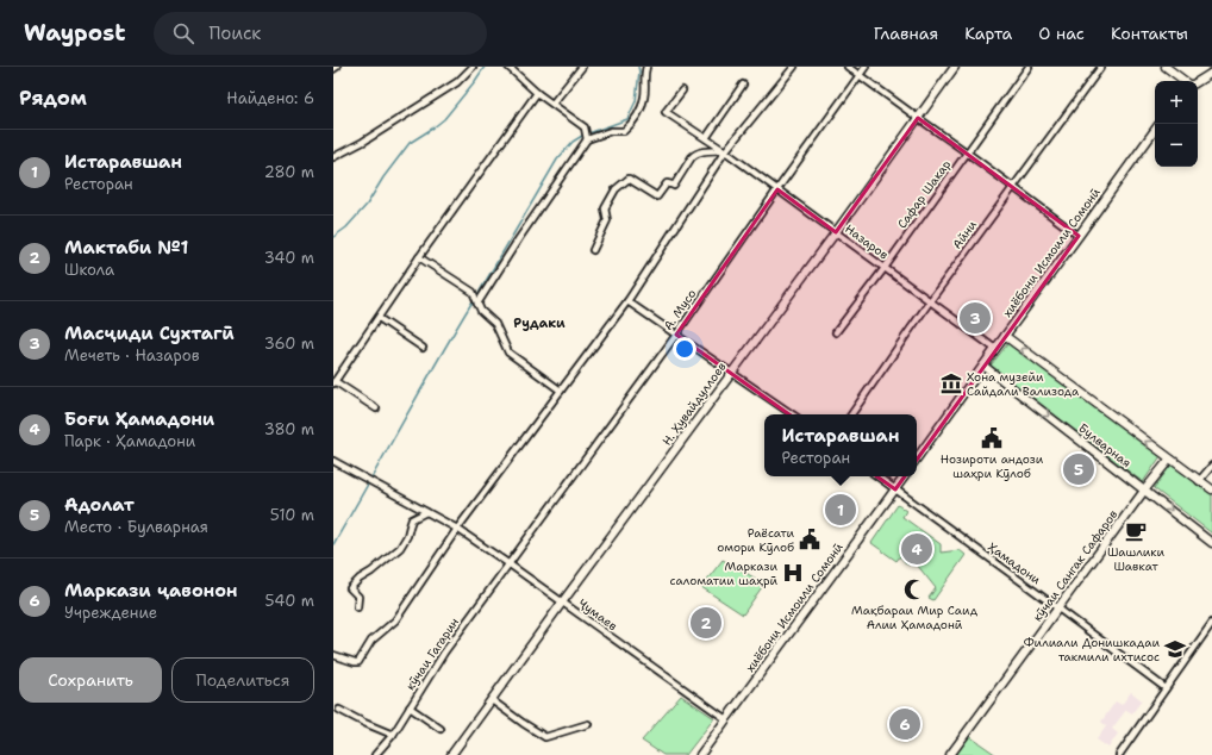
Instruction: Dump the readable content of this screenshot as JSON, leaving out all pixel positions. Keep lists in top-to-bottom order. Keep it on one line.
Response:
{"streets":{"street":["Сафар Шакар","Айни","Назаров","хиёбони Исмоили Сомонӣ","А. Мусо","Н. Ҳувайдуллоев","Булварная","Ҳамадони","кӯчаи Сангак Сафаров","Ҷумаев","кӯчаи Гагарин"]},"crossings":[["Сафар Шакар","Назаров"],["Айни","Назаров"],["Назаров","хиёбони Исмоили Сомонӣ"],["Назаров","А. Мусо"],["Назаров","Н. Ҳувайдуллоев"],["хиёбони Исмоили Сомонӣ","Булварная"],["хиёбони Исмоили Сомонӣ","Ҳамадони"],["хиёбони Исмоили Сомонӣ","Ҷумаев"],["А. Мусо","Ҷумаев"],["А. Мусо","кӯчаи Гагарин"],["Н. Ҳувайдуллоев","Ҷумаев"],["Булварная","кӯчаи Сангак Сафаров"],["Ҳамадони","кӯчаи Сангак Сафаров"],["Ҷумаев","кӯчаи Гагарин"]],"districts":["Рудаки"],"places":{"museum":["Хона музейи Сайдали Вализода"],"public building":["Нозироти андози шаҳри Кӯлоб","Раёсати омори Кӯлоб"],"cafe":["Шашлики Шавкат"],"hospital":["Маркази саломатии шаҳрӣ"],"mosque":["Мақбараи Мир Саид Алии Ҳамадонӣ"],"school or university":["Филиали Донишкадаи такмили ихтисос"]},"page":{"header":"Waypost","search":"Поиск","nav":["Главная","Карта","О нас","Контакты"],"heading":["Рядом","Найдено: 6"],"map_buttons":["+","−"],"list":[{"mark":"1","name":"Истаравшан","note":"Ресторан","value":"280 m"},{"mark":"2","name":"Мактаби №1","note":"Школа","value":"340 m"},{"mark":"3","name":"Масҷиди Сухтагӣ","note":"Мечеть · Назаров","value":"360 m"},{"mark":"4","name":"Боғи Ҳамадони","note":"Парк · Ҳамадони","value":"380 m"},{"mark":"5","name":"Адолат","note":"Место · Булварная","value":"510 m"},{"mark":"6","name":"Маркази ҷавонон","note":"Учреждение","value":"540 m"}],"pins":["3","5","1","4","2","6"],"popup":["Истаравшан","Ресторан"],"buttons":["Сохранить","Поделиться"]}}
